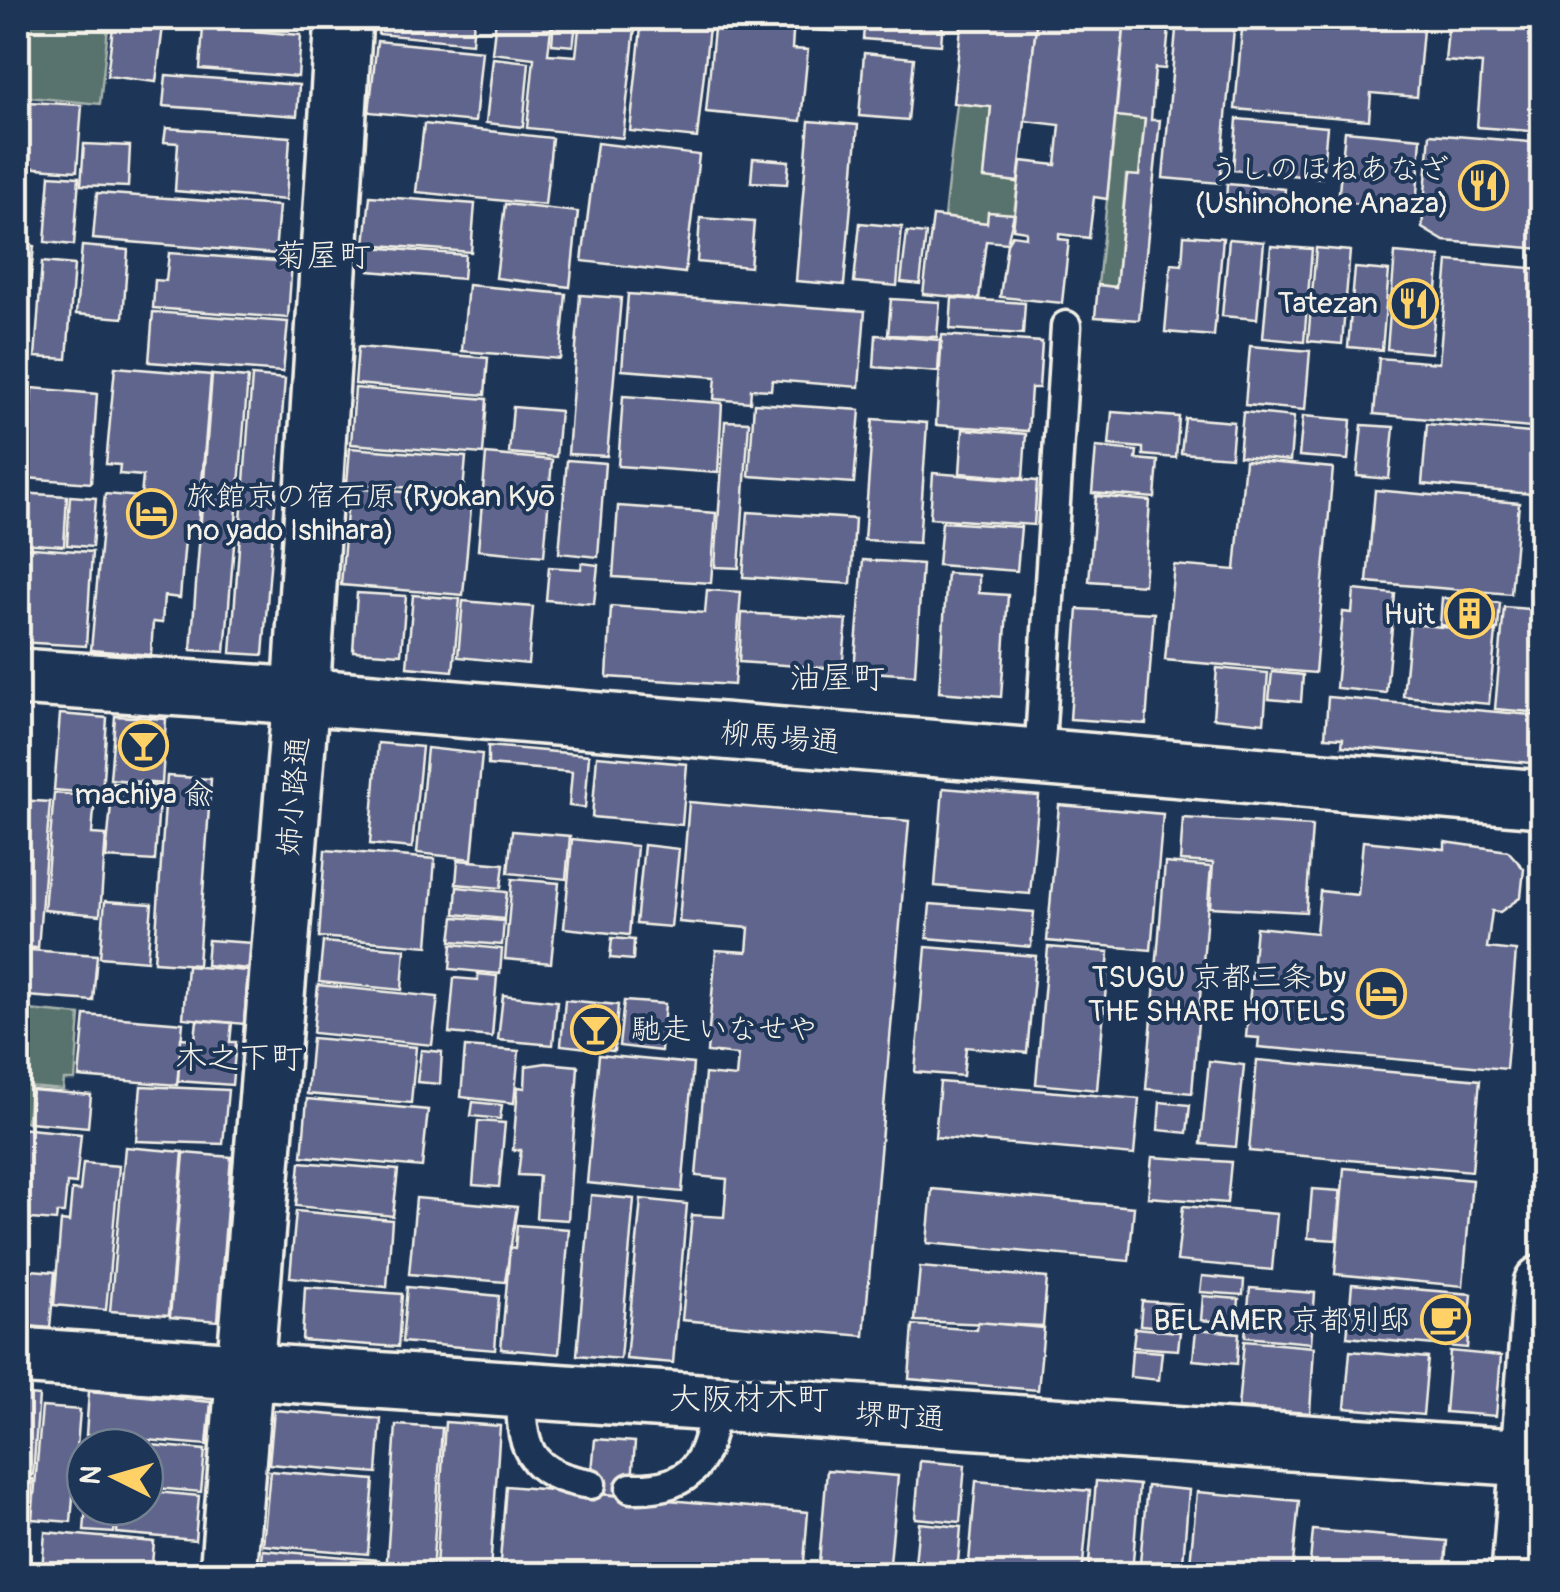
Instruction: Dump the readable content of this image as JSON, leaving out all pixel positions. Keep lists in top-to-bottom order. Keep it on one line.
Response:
{"streets":{"street":["柳馬場通","姉小路通","堺町通"]},"crossings":[["柳馬場通","姉小路通"],["姉小路通","堺町通"]],"districts":["菊屋町","油屋町","木之下町","大阪材木町"],"places":{"restaurant":["うしのほねあなざ (Ushinohone Anaza)","Tatezan"],"hotel":["旅館京の宿石原 (Ryokan Kyō no yado Ishihara)","TSUGU 京都三条 by THE SHARE HOTELS"],"building":["Huit"],"bar":["machiya 兪","馳走 いなせや"],"cafe":["BEL AMER 京都別邸"]},"north":"left"}
